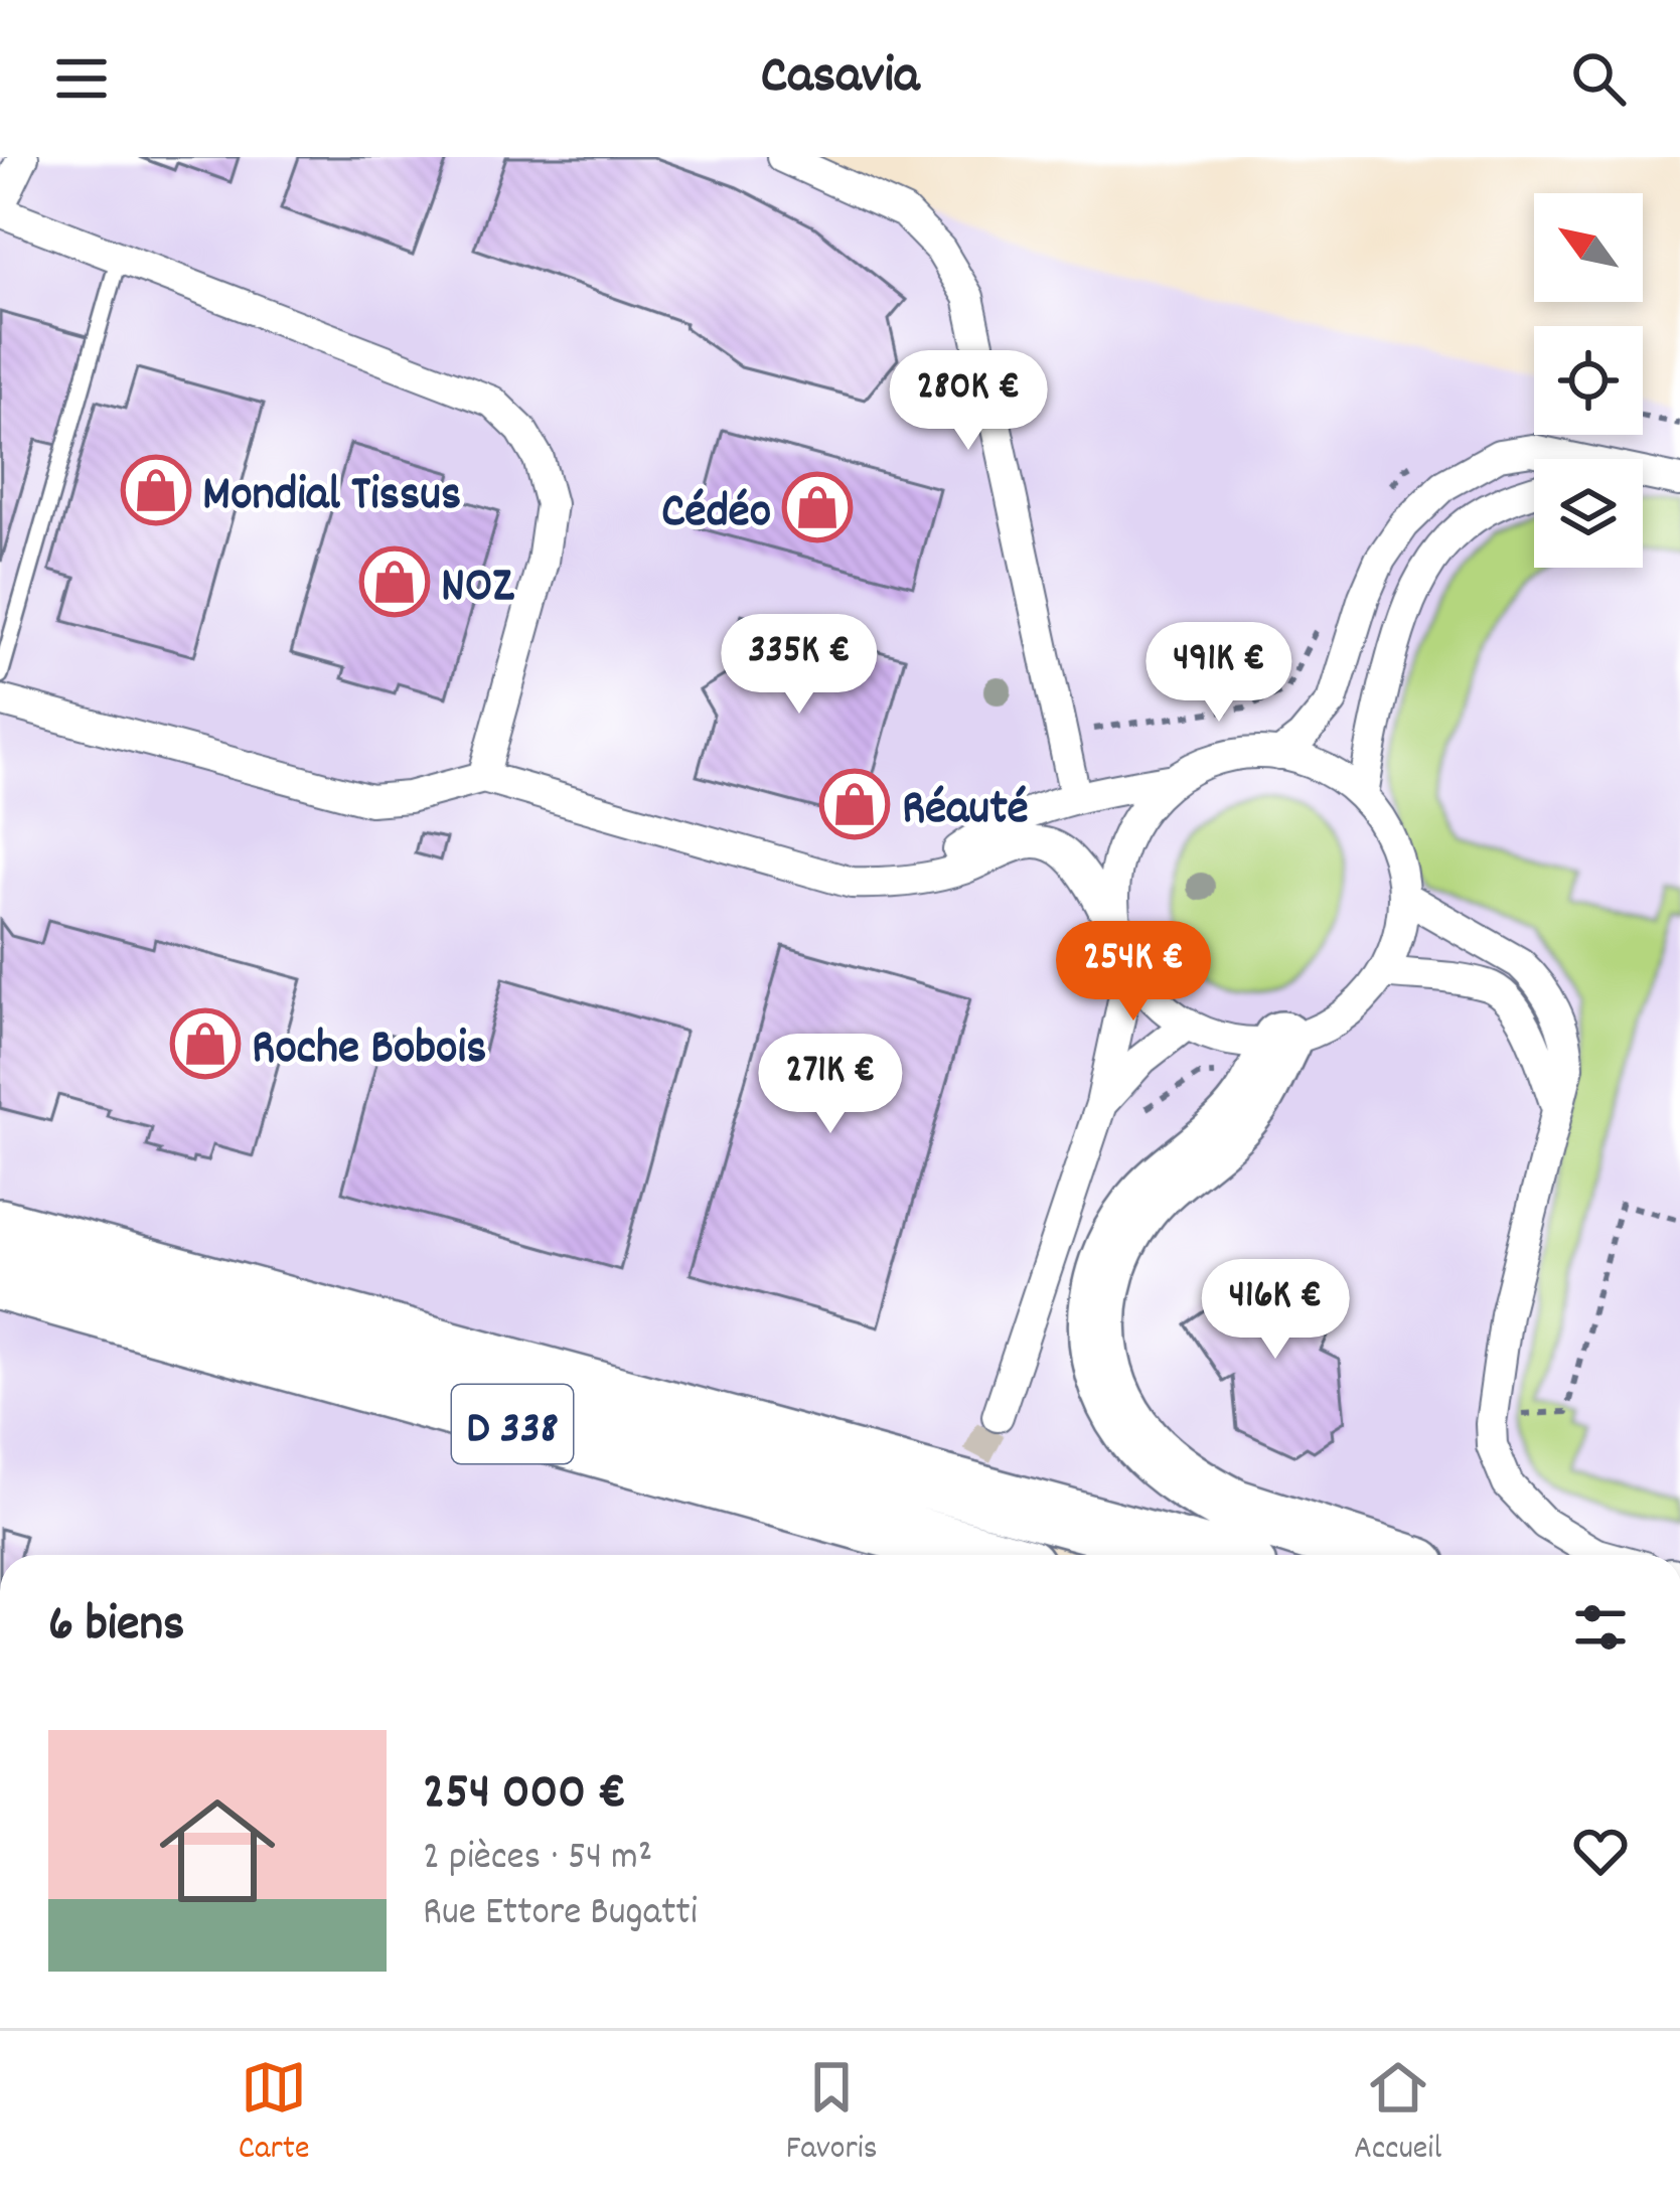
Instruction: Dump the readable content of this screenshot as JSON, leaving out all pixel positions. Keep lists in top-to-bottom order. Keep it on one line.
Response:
{"streets":{"highway":["D 338"]},"places":{"shop":["Mondial Tissus","Cédéo","NOZ","Réauté","Roche Bobois"]},"north":"top left","page":{"header":"Casavia","price":["280K €","335K €","491K €","254K €","271K €","416K €"],"heading":"6 biens","list":[{"name":"254 000 €","note":"2 pièces · 54 m² · Rue Ettore Bugatti"}],"tabs":["Carte","Favoris","Accueil"]}}
